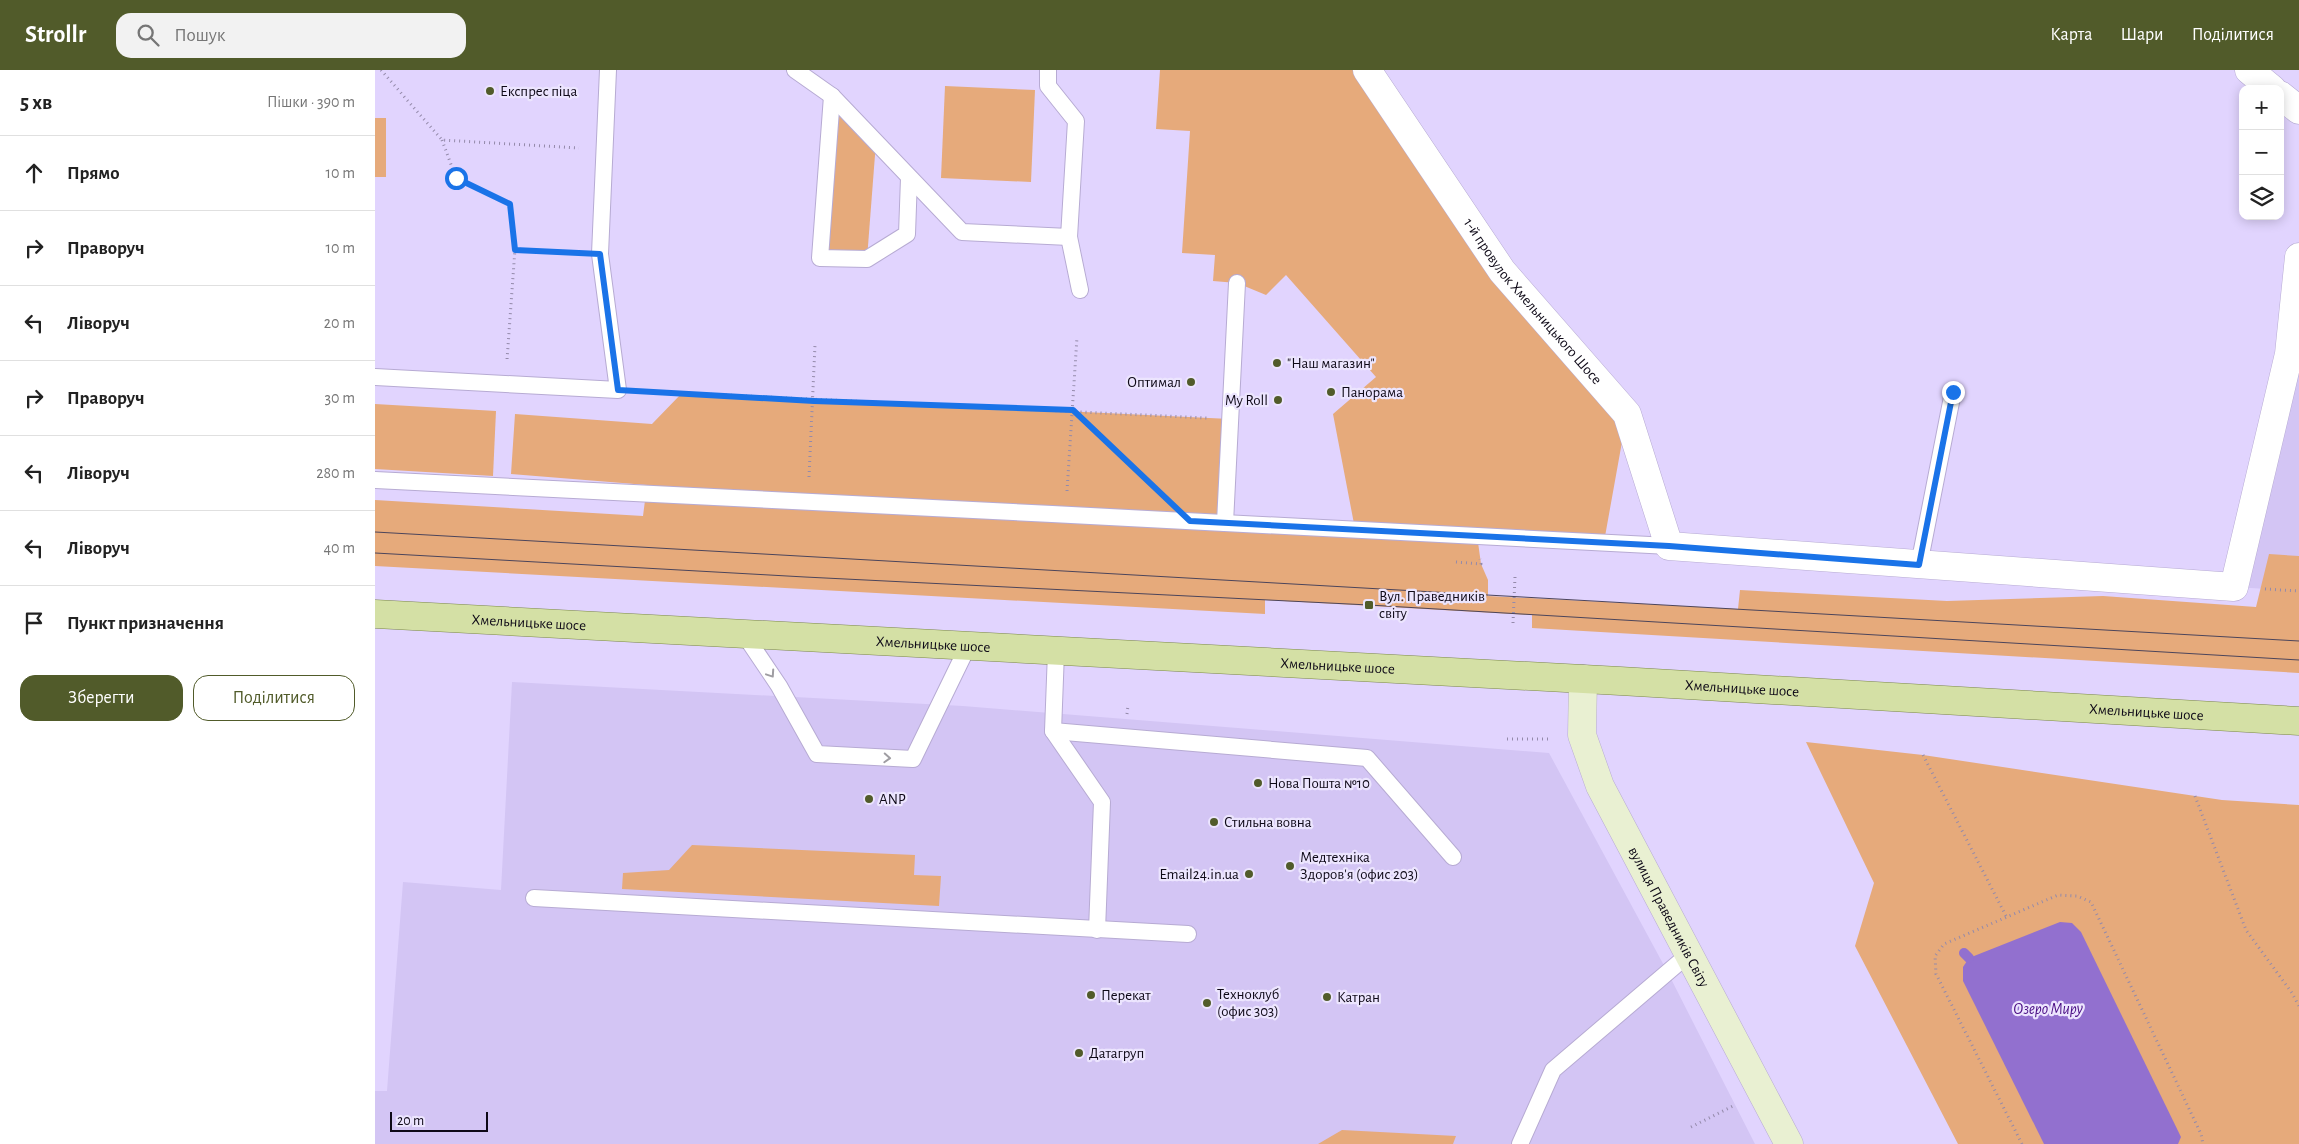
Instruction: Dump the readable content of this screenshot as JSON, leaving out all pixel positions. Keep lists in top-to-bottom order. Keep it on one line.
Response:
{"streets":{"main road":["Хмельницьке шосе","вулиця Праведників Світу"],"street":["1-й провулок Хмельницького Шосе"]},"crossings":[["Хмельницьке шосе","вулиця Праведників Світу"]],"water":["Озеро Миру"],"places":{"other":["Експрес піца","\"Наш магазин\"","Оптимал","Панорама","My Roll","Нова Пошта №10","ANP","Стильна вовна","Медтехніка Здоров'я (офис 203)","Email24.in.ua","Перекат","Катран","Техноклуб (офис 303)","Датагруп"],"transit":["Вул. Праведників світу"]},"scale_bar":"20 m","page":{"header":"Strollr","search":"Пошук","nav":["Карта","Шари","Поділитися"],"heading":["5 хв","Пішки · 390 m"],"map_buttons":["+","−"],"list":[["Прямо","10 m"],["Праворуч","10 m"],["Ліворуч","20 m"],["Праворуч","30 m"],["Ліворуч","280 m"],["Ліворуч","40 m"],"Пункт призначення"],"buttons":["Зберегти","Поділитися"],"scale":"20 m"}}
